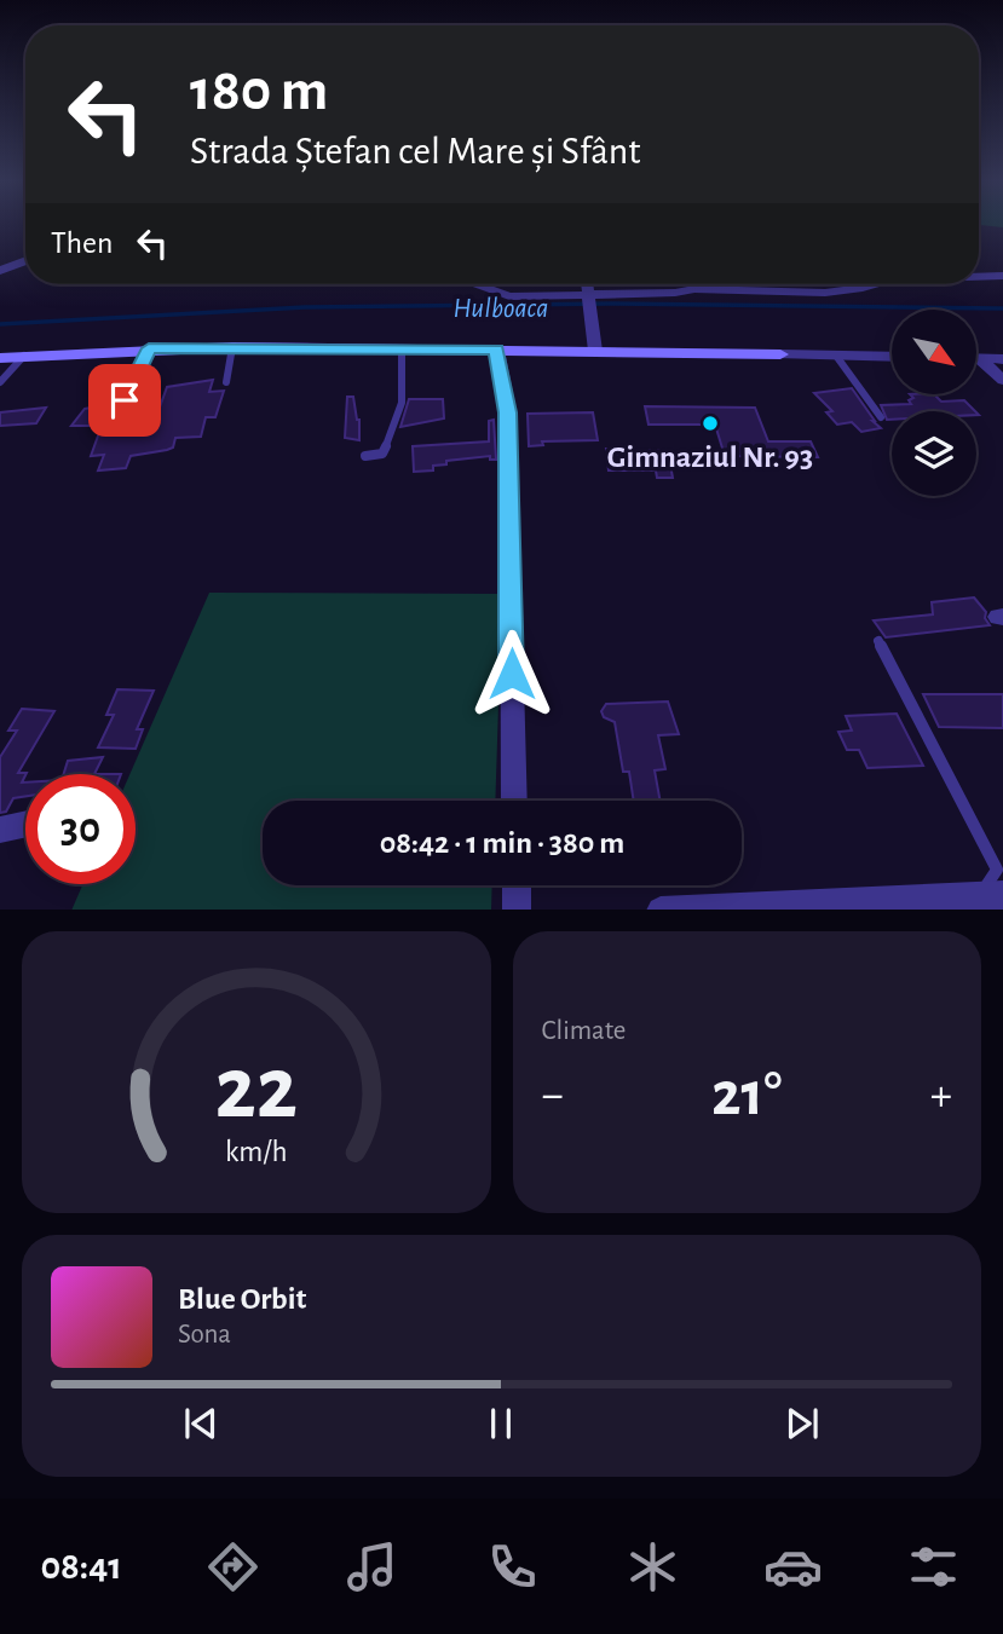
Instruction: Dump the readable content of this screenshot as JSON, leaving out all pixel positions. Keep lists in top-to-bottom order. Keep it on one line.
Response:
{"water":["Hulboaca"],"places":["Gimnaziul Nr. 93"],"north":"bottom right","page":{"turn":["180 m","Strada Ștefan cel Mare și Sfânt"],"then":"Then","limit":"30","trip":"08:42 · 1 min · 380 m","tile":"Climate","heat":["−","21°","+"],"song":["Blue Orbit","Sona"],"tabs":"08:41","gauge":["22","km/h"]}}
